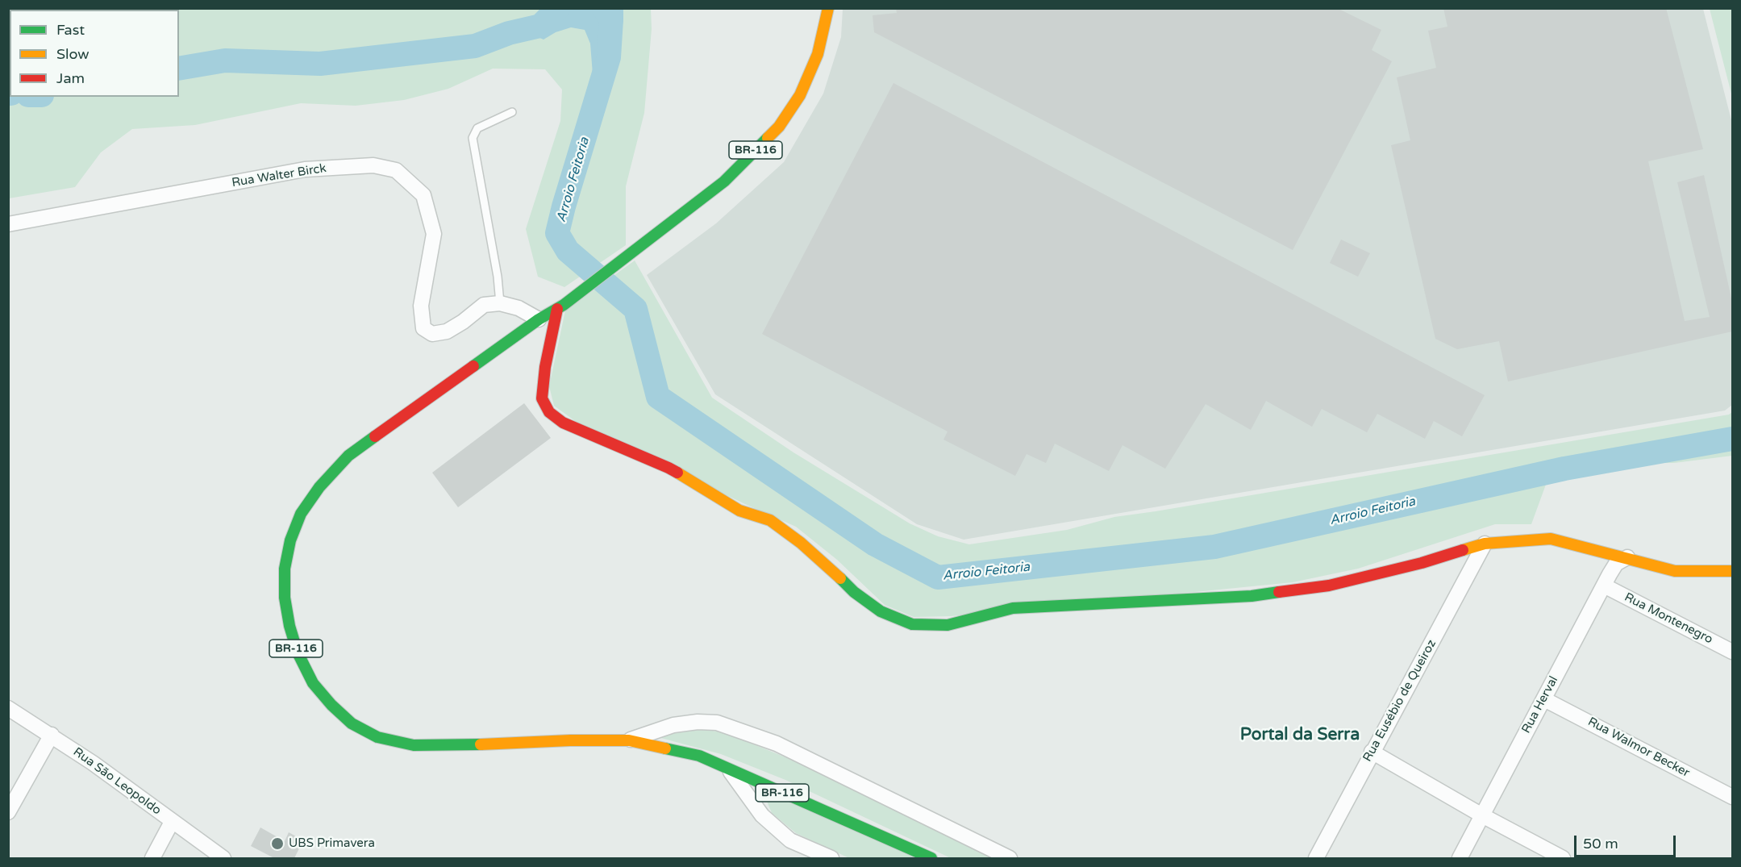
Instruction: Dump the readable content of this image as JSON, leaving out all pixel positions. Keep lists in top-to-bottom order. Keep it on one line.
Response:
{"streets":{"main road":["BR-116"],"street":["Rua Walter Birck","Rua Montenegro","Rua Eusébio de Queiroz","Rua Herval","Rua Walmor Becker","Rua São Leopoldo"]},"crossings":[["Rua Montenegro","Rua Herval"],["Rua Herval","Rua Walmor Becker"]],"districts":["Portal da Serra"],"water":["Arroio Feitoria"],"places":["UBS Primavera"],"legend":["Fast","Slow","Jam"],"scale_bar":"50 m"}
